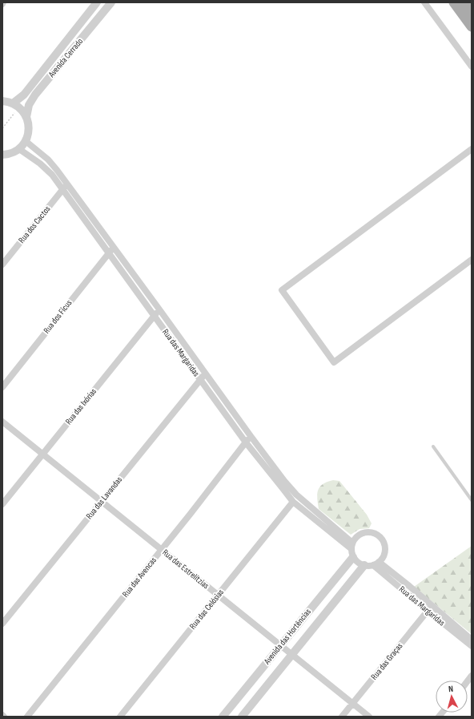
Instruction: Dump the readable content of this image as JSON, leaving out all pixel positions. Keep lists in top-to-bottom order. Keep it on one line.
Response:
{"streets":{"street":["Avenida Cerrado","Rua dos Cactos","Rua dos Fícus","Rua das Margaridas","Rua das Ixórias","Rua das Lavandas","Rua das Estrelítzias","Rua das Avencas","Rua das Celósias","Avenida das Hortências","Rua das Graças"]},"crossings":[["Rua dos Cactos","Rua das Margaridas"],["Rua dos Fícus","Rua das Margaridas"],["Rua das Margaridas","Rua das Ixórias"],["Rua das Margaridas","Rua das Lavandas"],["Rua das Margaridas","Rua das Avencas"],["Rua das Margaridas","Rua das Celósias"],["Rua das Margaridas","Avenida das Hortências"],["Rua das Margaridas","Rua das Graças"],["Rua das Ixórias","Rua das Estrelítzias"],["Rua das Lavandas","Rua das Estrelítzias"],["Rua das Estrelítzias","Rua das Avencas"],["Rua das Estrelítzias","Rua das Celósias"],["Rua das Estrelítzias","Avenida das Hortências"],["Rua das Estrelítzias","Rua das Graças"]],"north":"top"}
